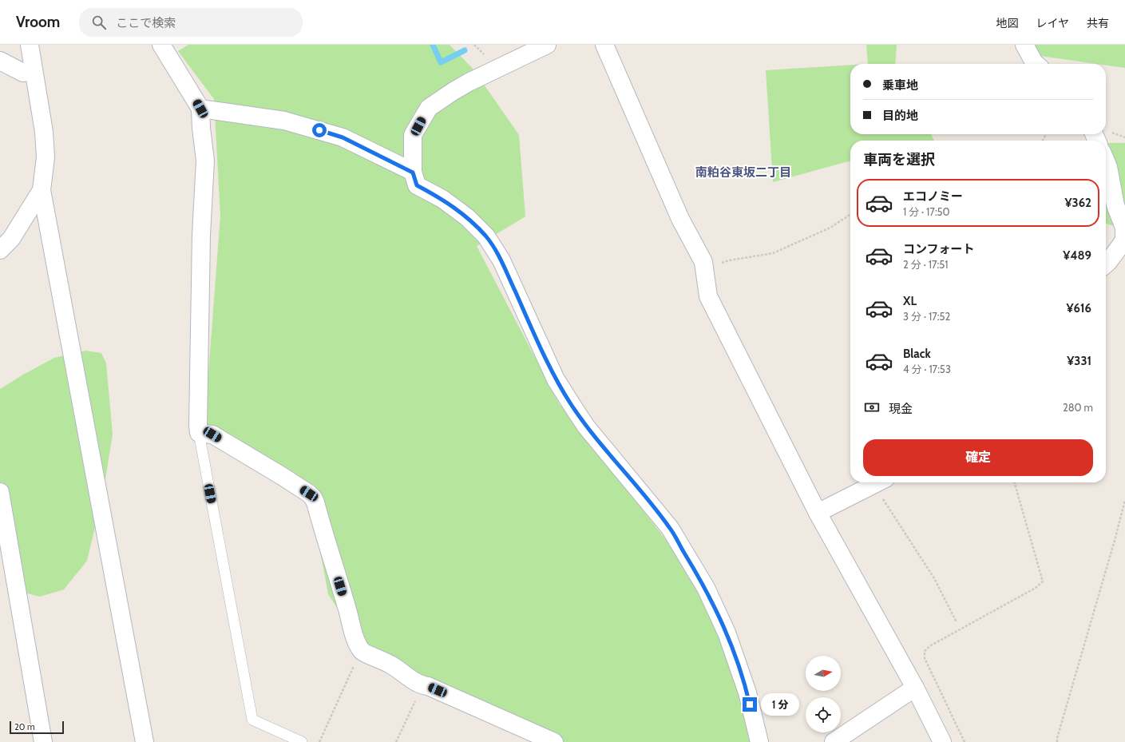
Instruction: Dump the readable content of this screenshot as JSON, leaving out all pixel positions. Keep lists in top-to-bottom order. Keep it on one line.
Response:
{"districts":["南粕谷東坂二丁目"],"scale_bar":"20 m","north":"right","page":{"header":"Vroom","search":"ここで検索","nav":["地図","レイヤ","共有"],"banner":["乗車地","目的地"],"heading":"車両を選択","list":[{"name":"エコノミー","note":"1 分 · 17:50","value":"¥362"},{"name":"コンフォート","note":"2 分 · 17:51","value":"¥489"},{"name":"XL","note":"3 分 · 17:52","value":"¥616"},{"name":"Black","note":"4 分 · 17:53","value":"¥331"}],"pay":["現金","280 m"],"buttons":"確定","bubble":"1 分","scale":"20 m"}}
